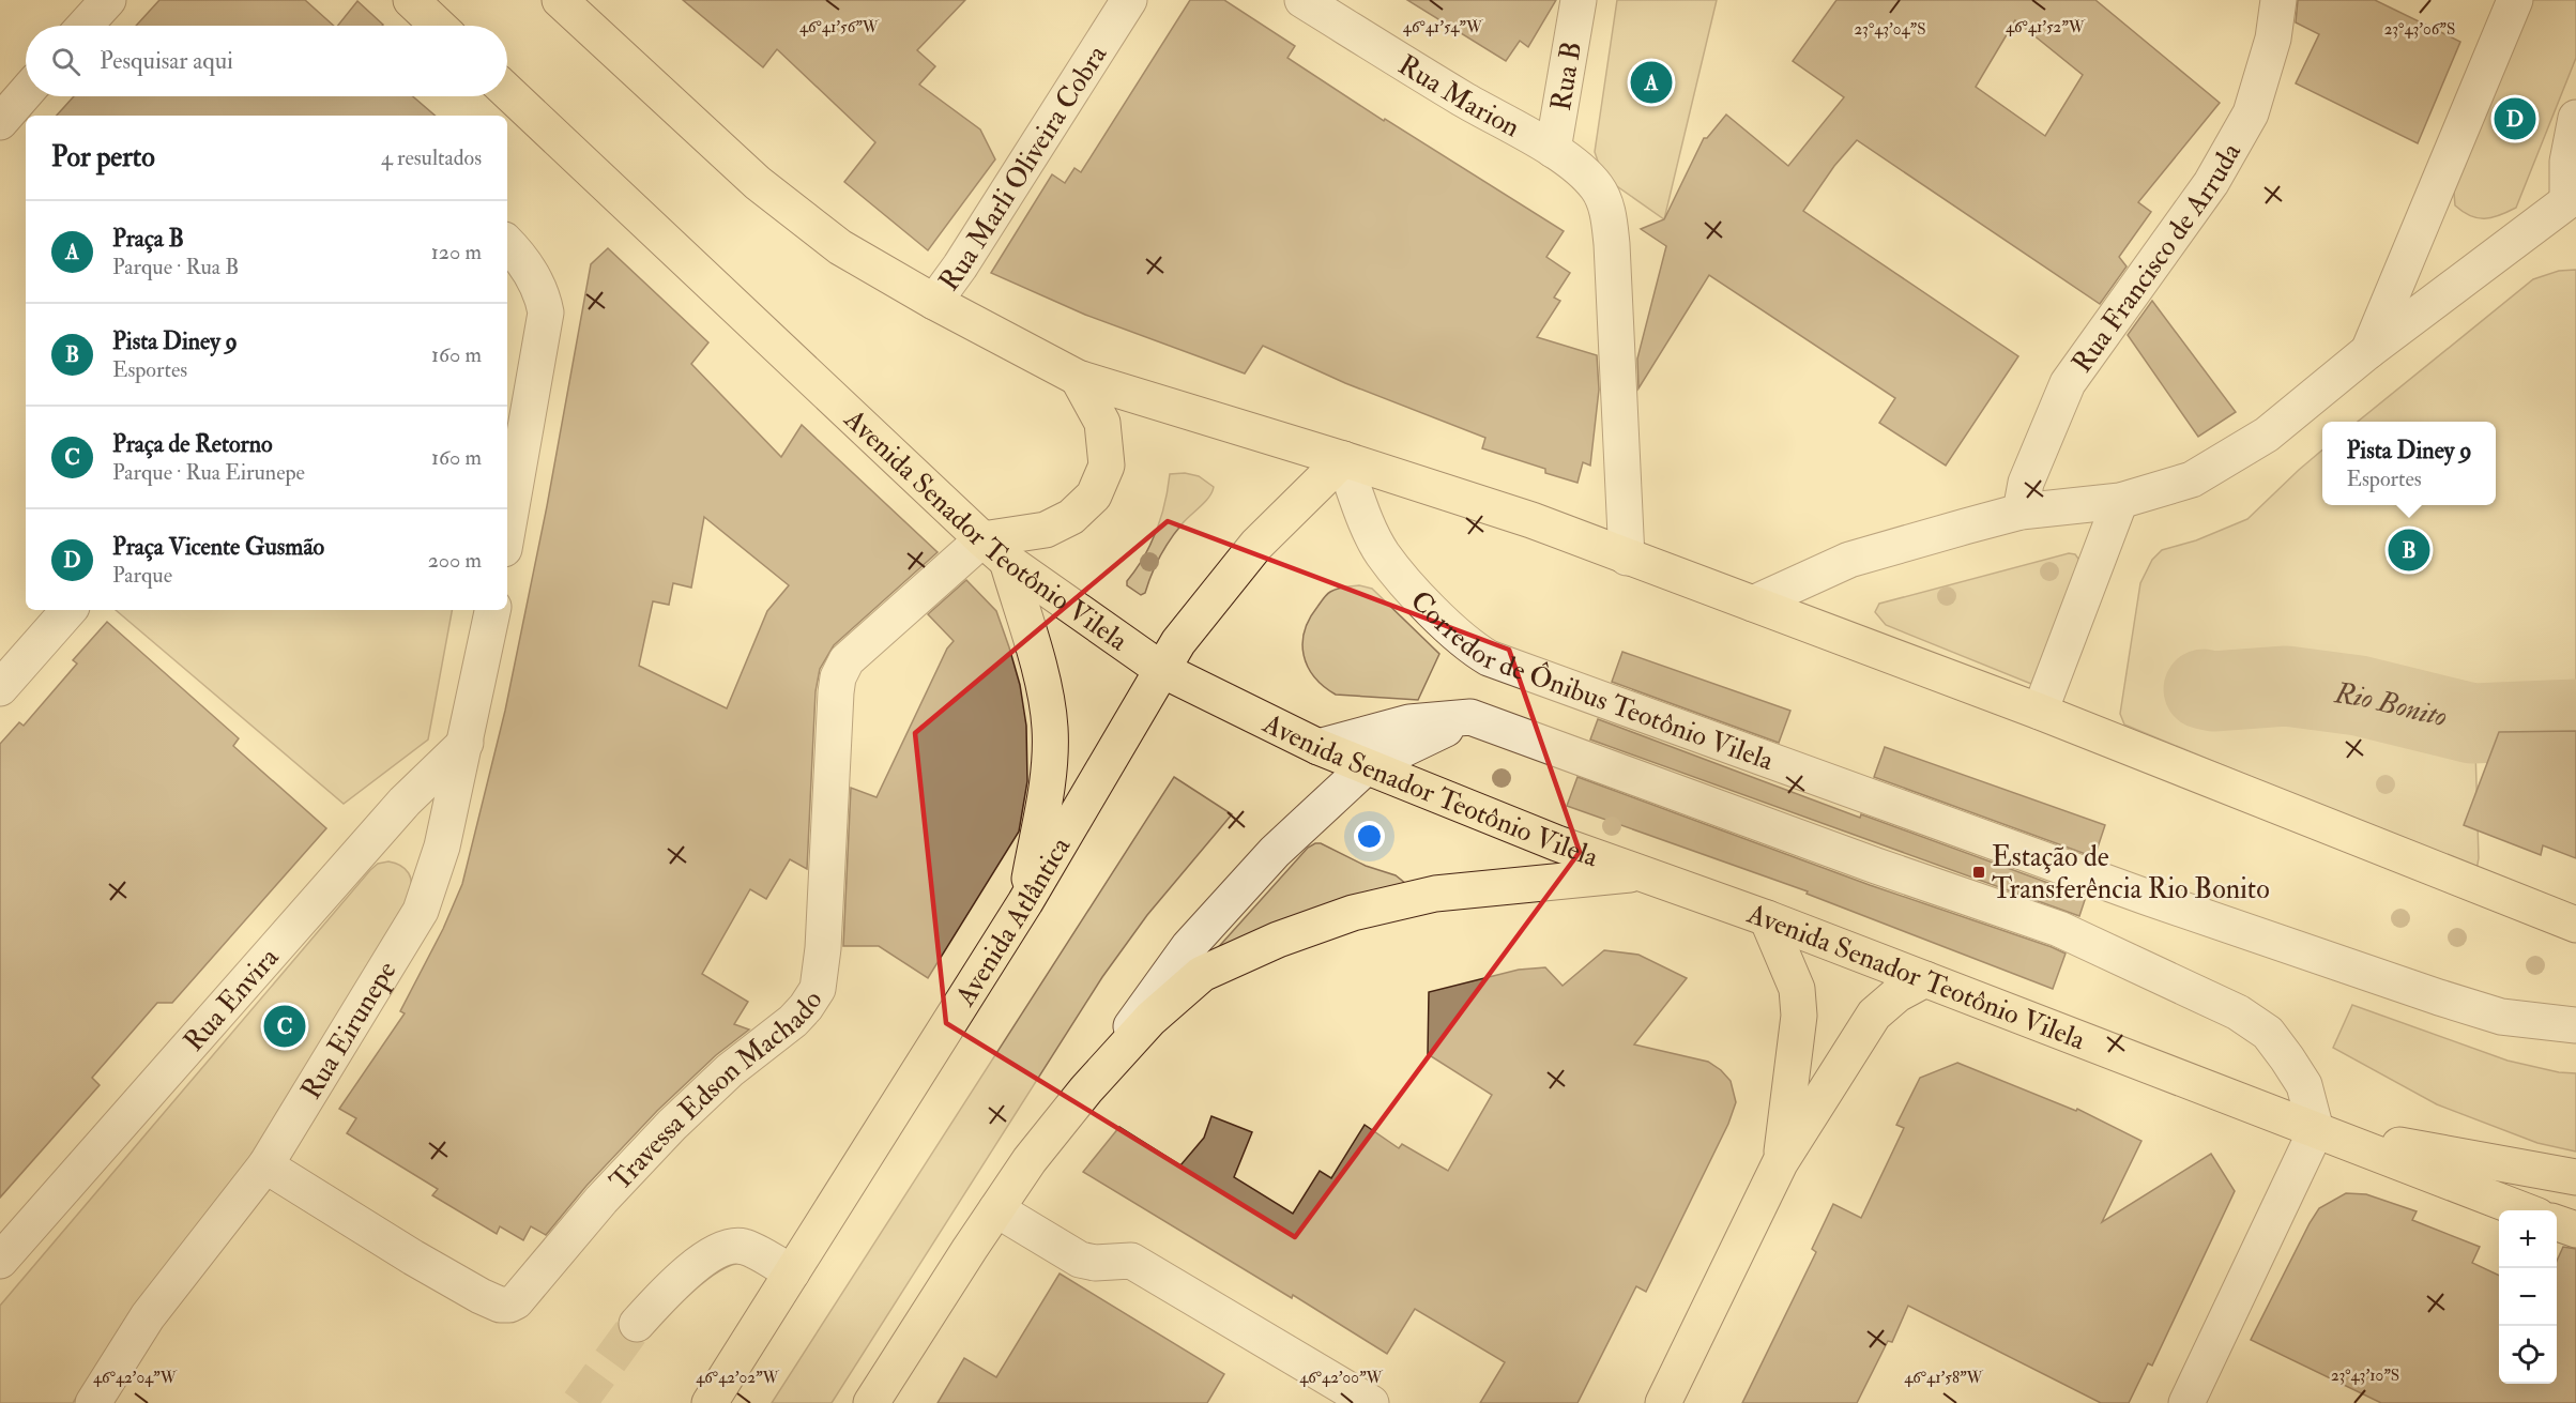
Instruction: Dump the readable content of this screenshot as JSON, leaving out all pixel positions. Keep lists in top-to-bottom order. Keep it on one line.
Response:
{"streets":{"main road":["Avenida Senador Teotônio Vilela","Avenida Atlântica"],"street":["Rua B","Rua Marion","Rua Marli Oliveira Cobra","Rua Francisco de Arruda","Corredor de Ônibus Teotônio Vilela","Rua Envira","Rua Eirunepe","Travessa Edson Machado"]},"crossings":[["Rua B","Rua Marion"],["Avenida Senador Teotônio Vilela","Avenida Atlântica"],["Avenida Senador Teotônio Vilela","Travessa Edson Machado"],["Corredor de Ônibus Teotônio Vilela","Avenida Atlântica"],["Rua Envira","Rua Eirunepe"],["Rua Eirunepe","Travessa Edson Machado"]],"water":["Rio Bonito"],"places":{"transit":["Estação de Transferência Rio Bonito"]},"page":{"search":"Pesquisar aqui","pins":["A","D","B","C"],"heading":["Por perto","4 resultados"],"list":[{"mark":"A","name":"Praça B","note":"Parque · Rua B","value":"120 m"},{"mark":"B","name":"Pista Diney 9","note":"Esportes","value":"160 m"},{"mark":"C","name":"Praça de Retorno","note":"Parque · Rua Eirunepe","value":"160 m"},{"mark":"D","name":"Praça Vicente Gusmão","note":"Parque","value":"200 m"}],"popup":["Pista Diney 9","Esportes"],"map_buttons":["+","−"]},"coordinates":["46°41'52\"W","46°41'56\"W","46°41'54\"W","23°43'04\"S","23°43'06\"S","23°43'10\"S","46°42'04\"W","46°42'02\"W","46°42'00\"W","46°41'58\"W"]}
